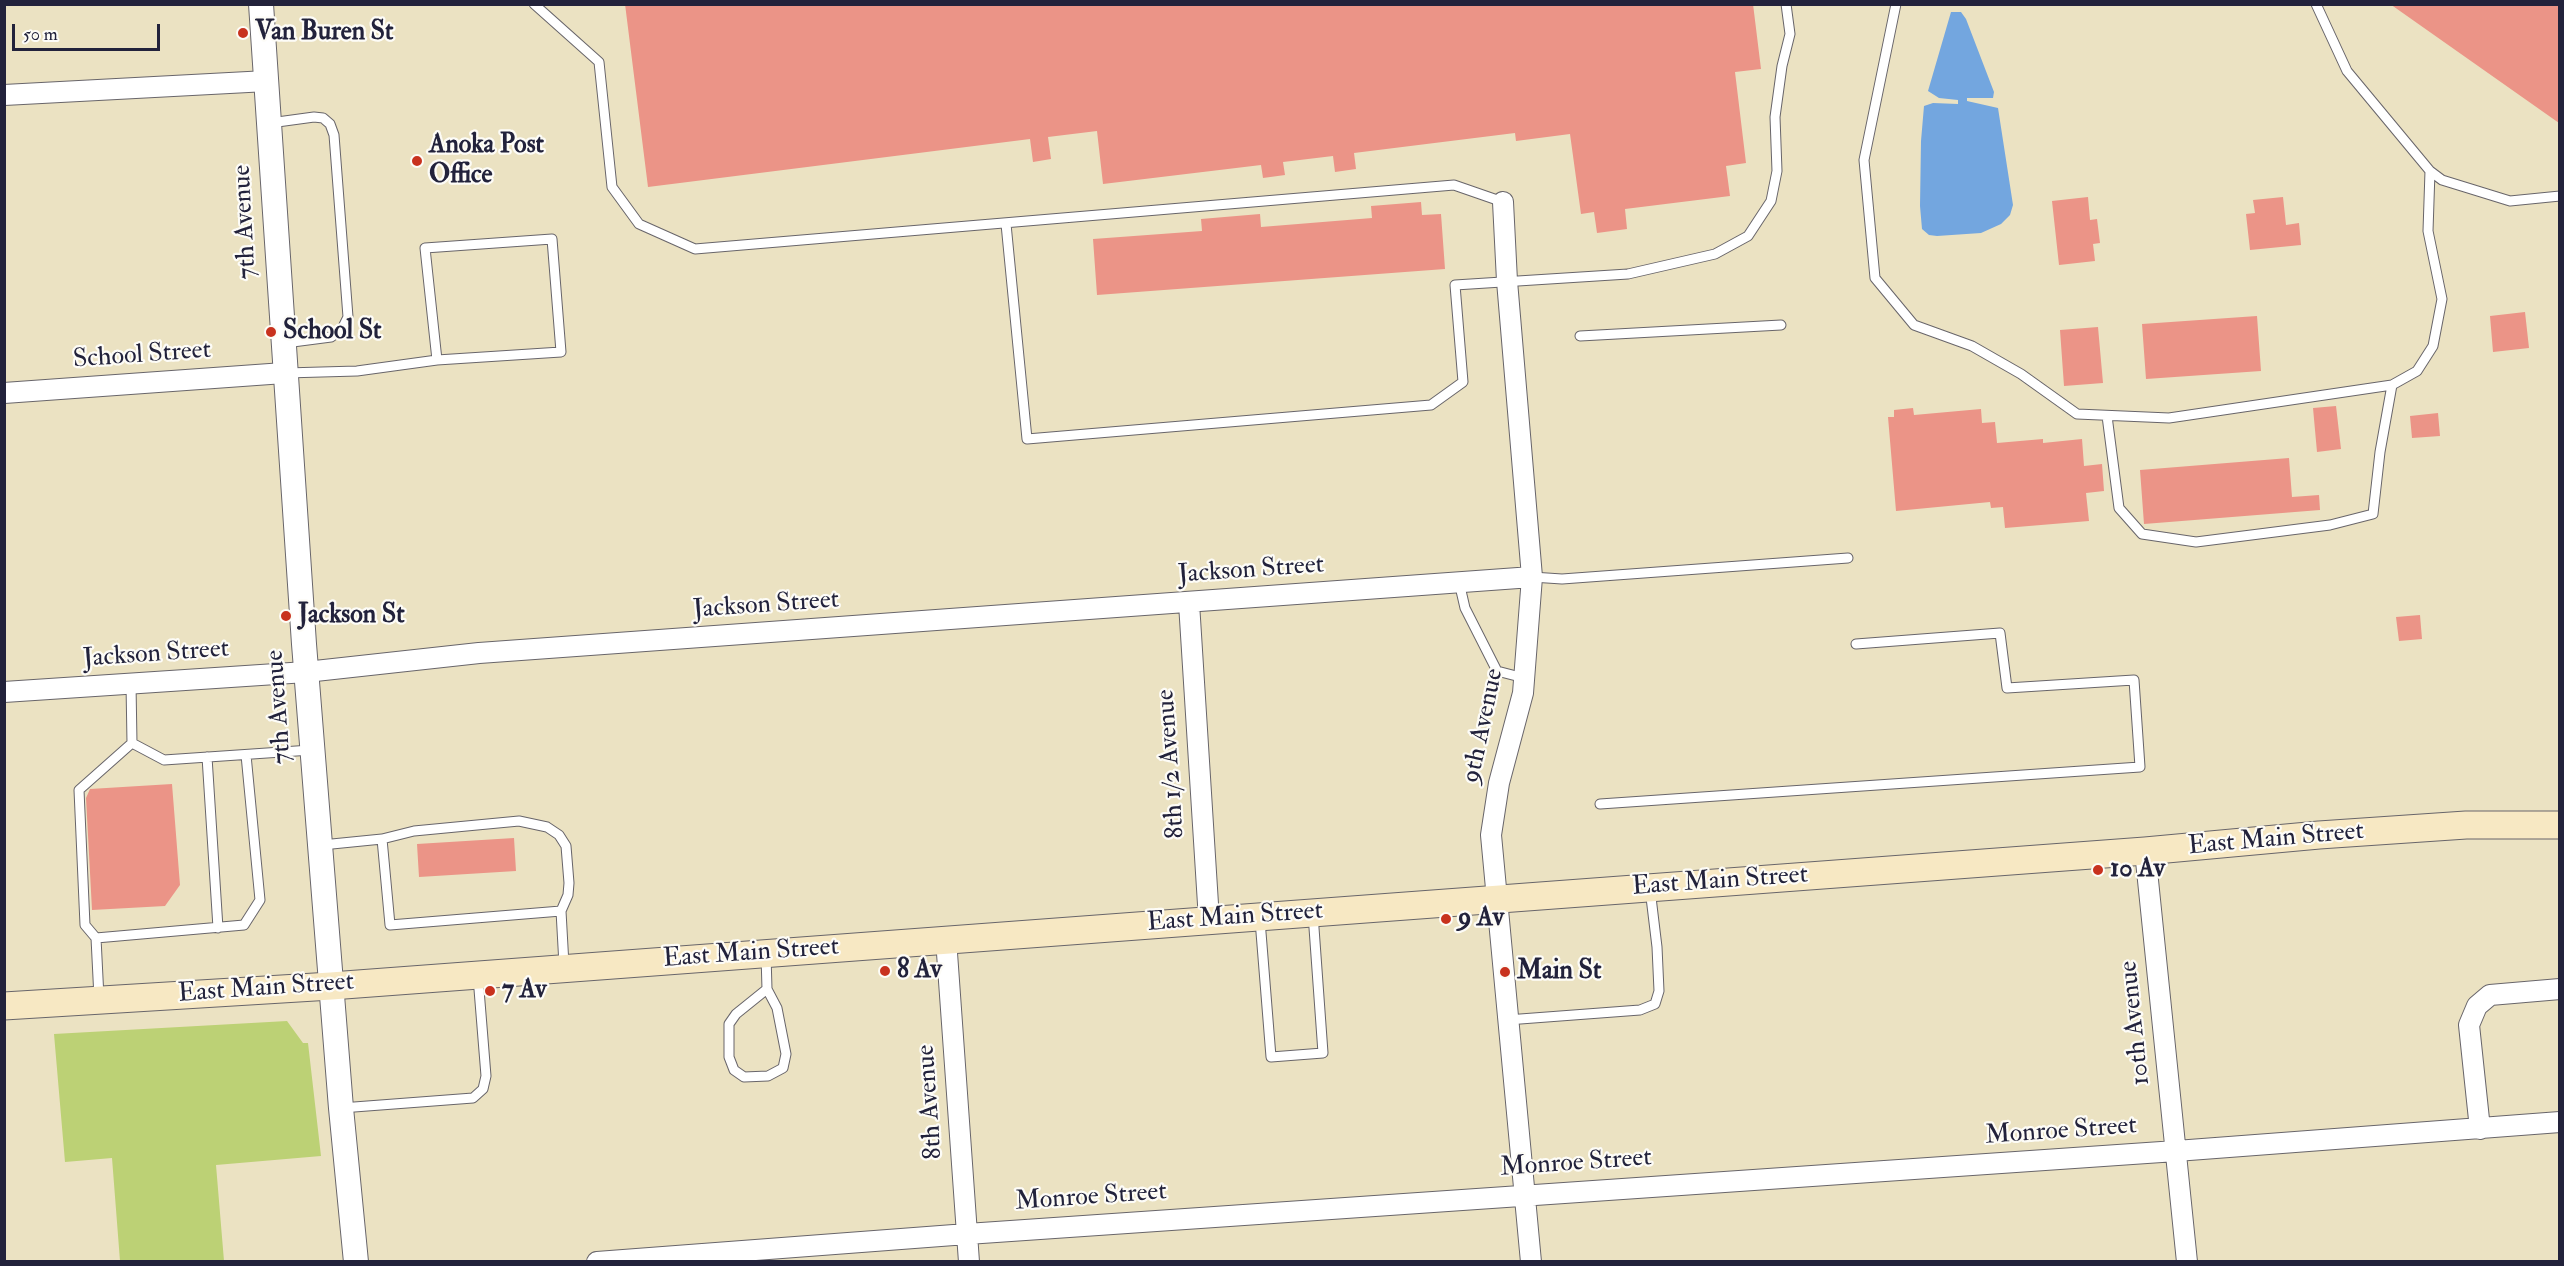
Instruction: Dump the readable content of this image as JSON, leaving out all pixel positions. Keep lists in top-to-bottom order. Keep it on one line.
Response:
{"streets":{"main road":["East Main Street"],"street":["7th Avenue","School Street","Jackson Street","9th Avenue","8th 1/2 Avenue","10th Avenue","8th Avenue","Monroe Street"]},"crossings":[["7th Avenue","School Street"],["7th Avenue","Jackson Street"],["7th Avenue","East Main Street"],["Jackson Street","9th Avenue"],["Jackson Street","8th 1/2 Avenue"],["9th Avenue","East Main Street"],["9th Avenue","Monroe Street"],["8th 1/2 Avenue","East Main Street"],["East Main Street","10th Avenue"],["East Main Street","8th Avenue"],["10th Avenue","Monroe Street"],["8th Avenue","Monroe Street"]],"places":["Van Buren St","Anoka Post Office","School St","Jackson St","10 Av","9 Av","8 Av","Main St","7 Av"],"scale_bar":"50 m"}
